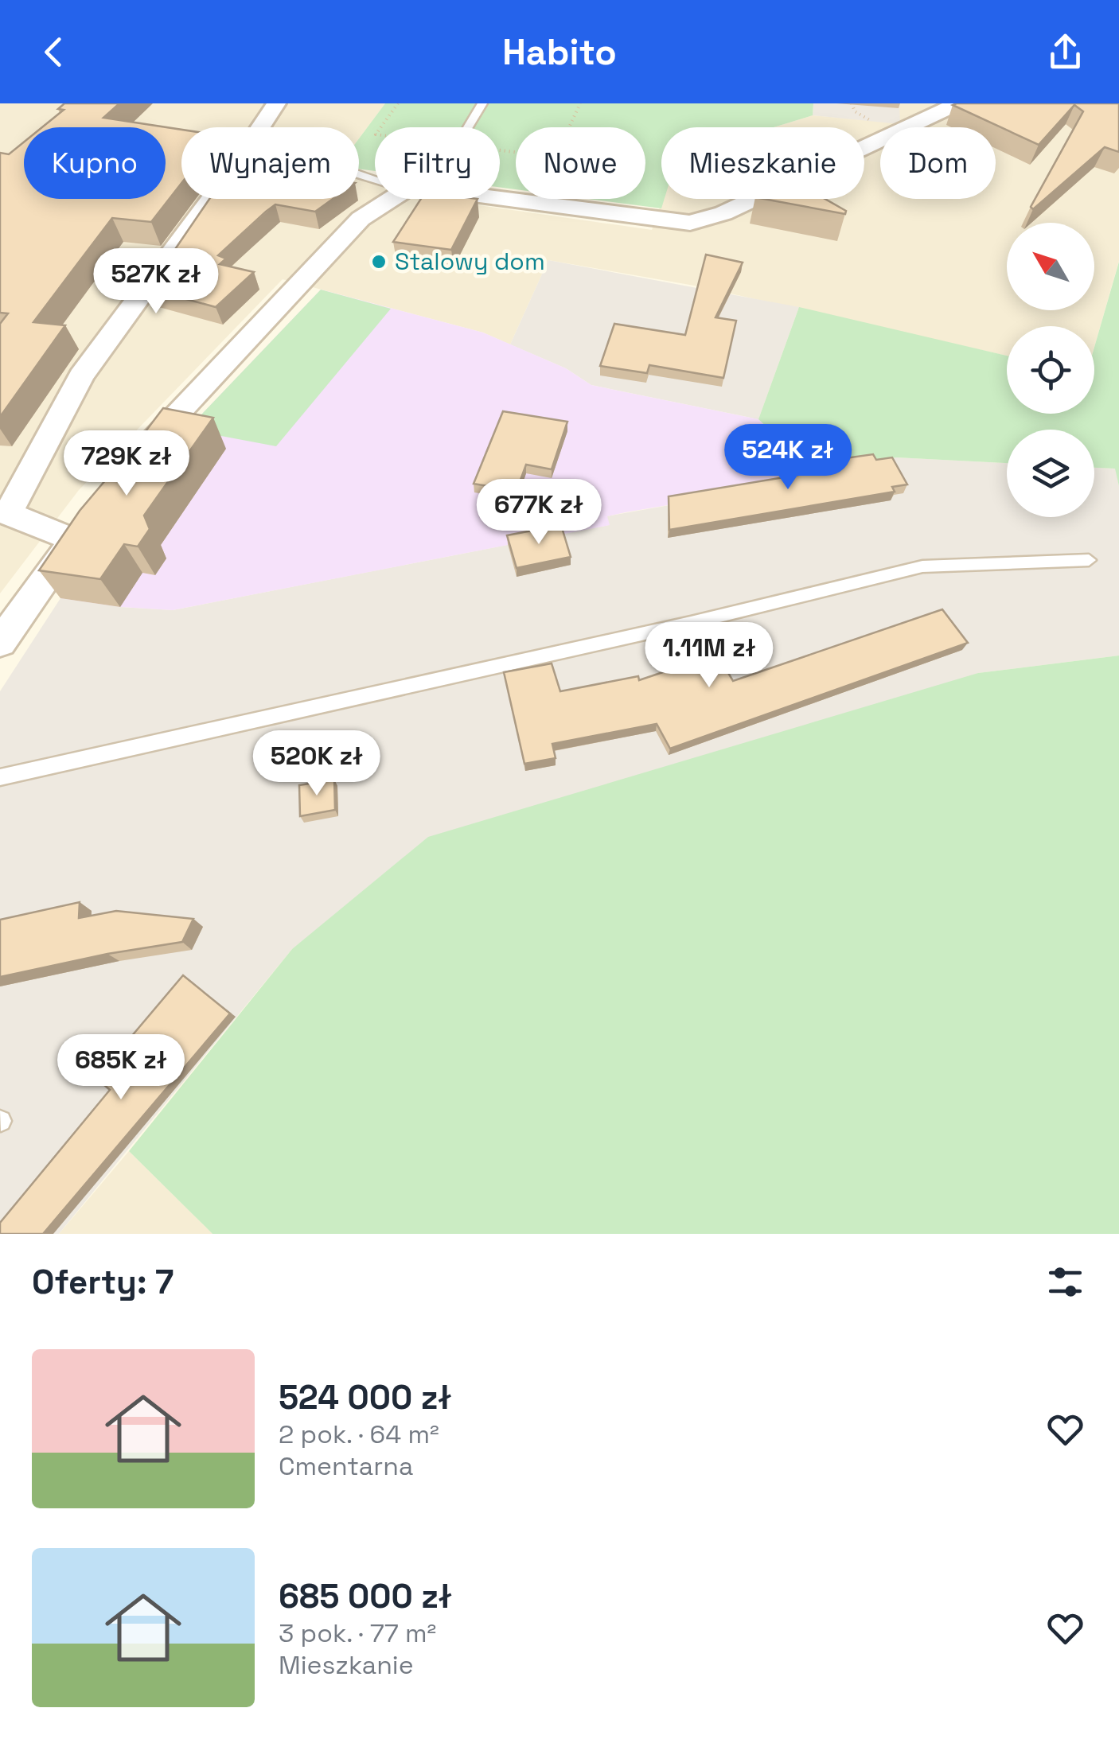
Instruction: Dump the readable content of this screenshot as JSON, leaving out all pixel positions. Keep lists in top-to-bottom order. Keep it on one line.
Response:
{"places":["Stalowy dom"],"north":"top left","page":{"header":"Habito","chip":["Kupno","Wynajem","Filtry","Nowe","Mieszkanie","Dom"],"price":["527K zł","524K zł","729K zł","677K zł","1.11M zł","520K zł","685K zł"],"heading":"Oferty: 7","list":[{"name":"524 000 zł","note":"2 pok. · 64 m² · Cmentarna"},{"name":"685 000 zł","note":"3 pok. · 77 m² · Mieszkanie"}]}}
